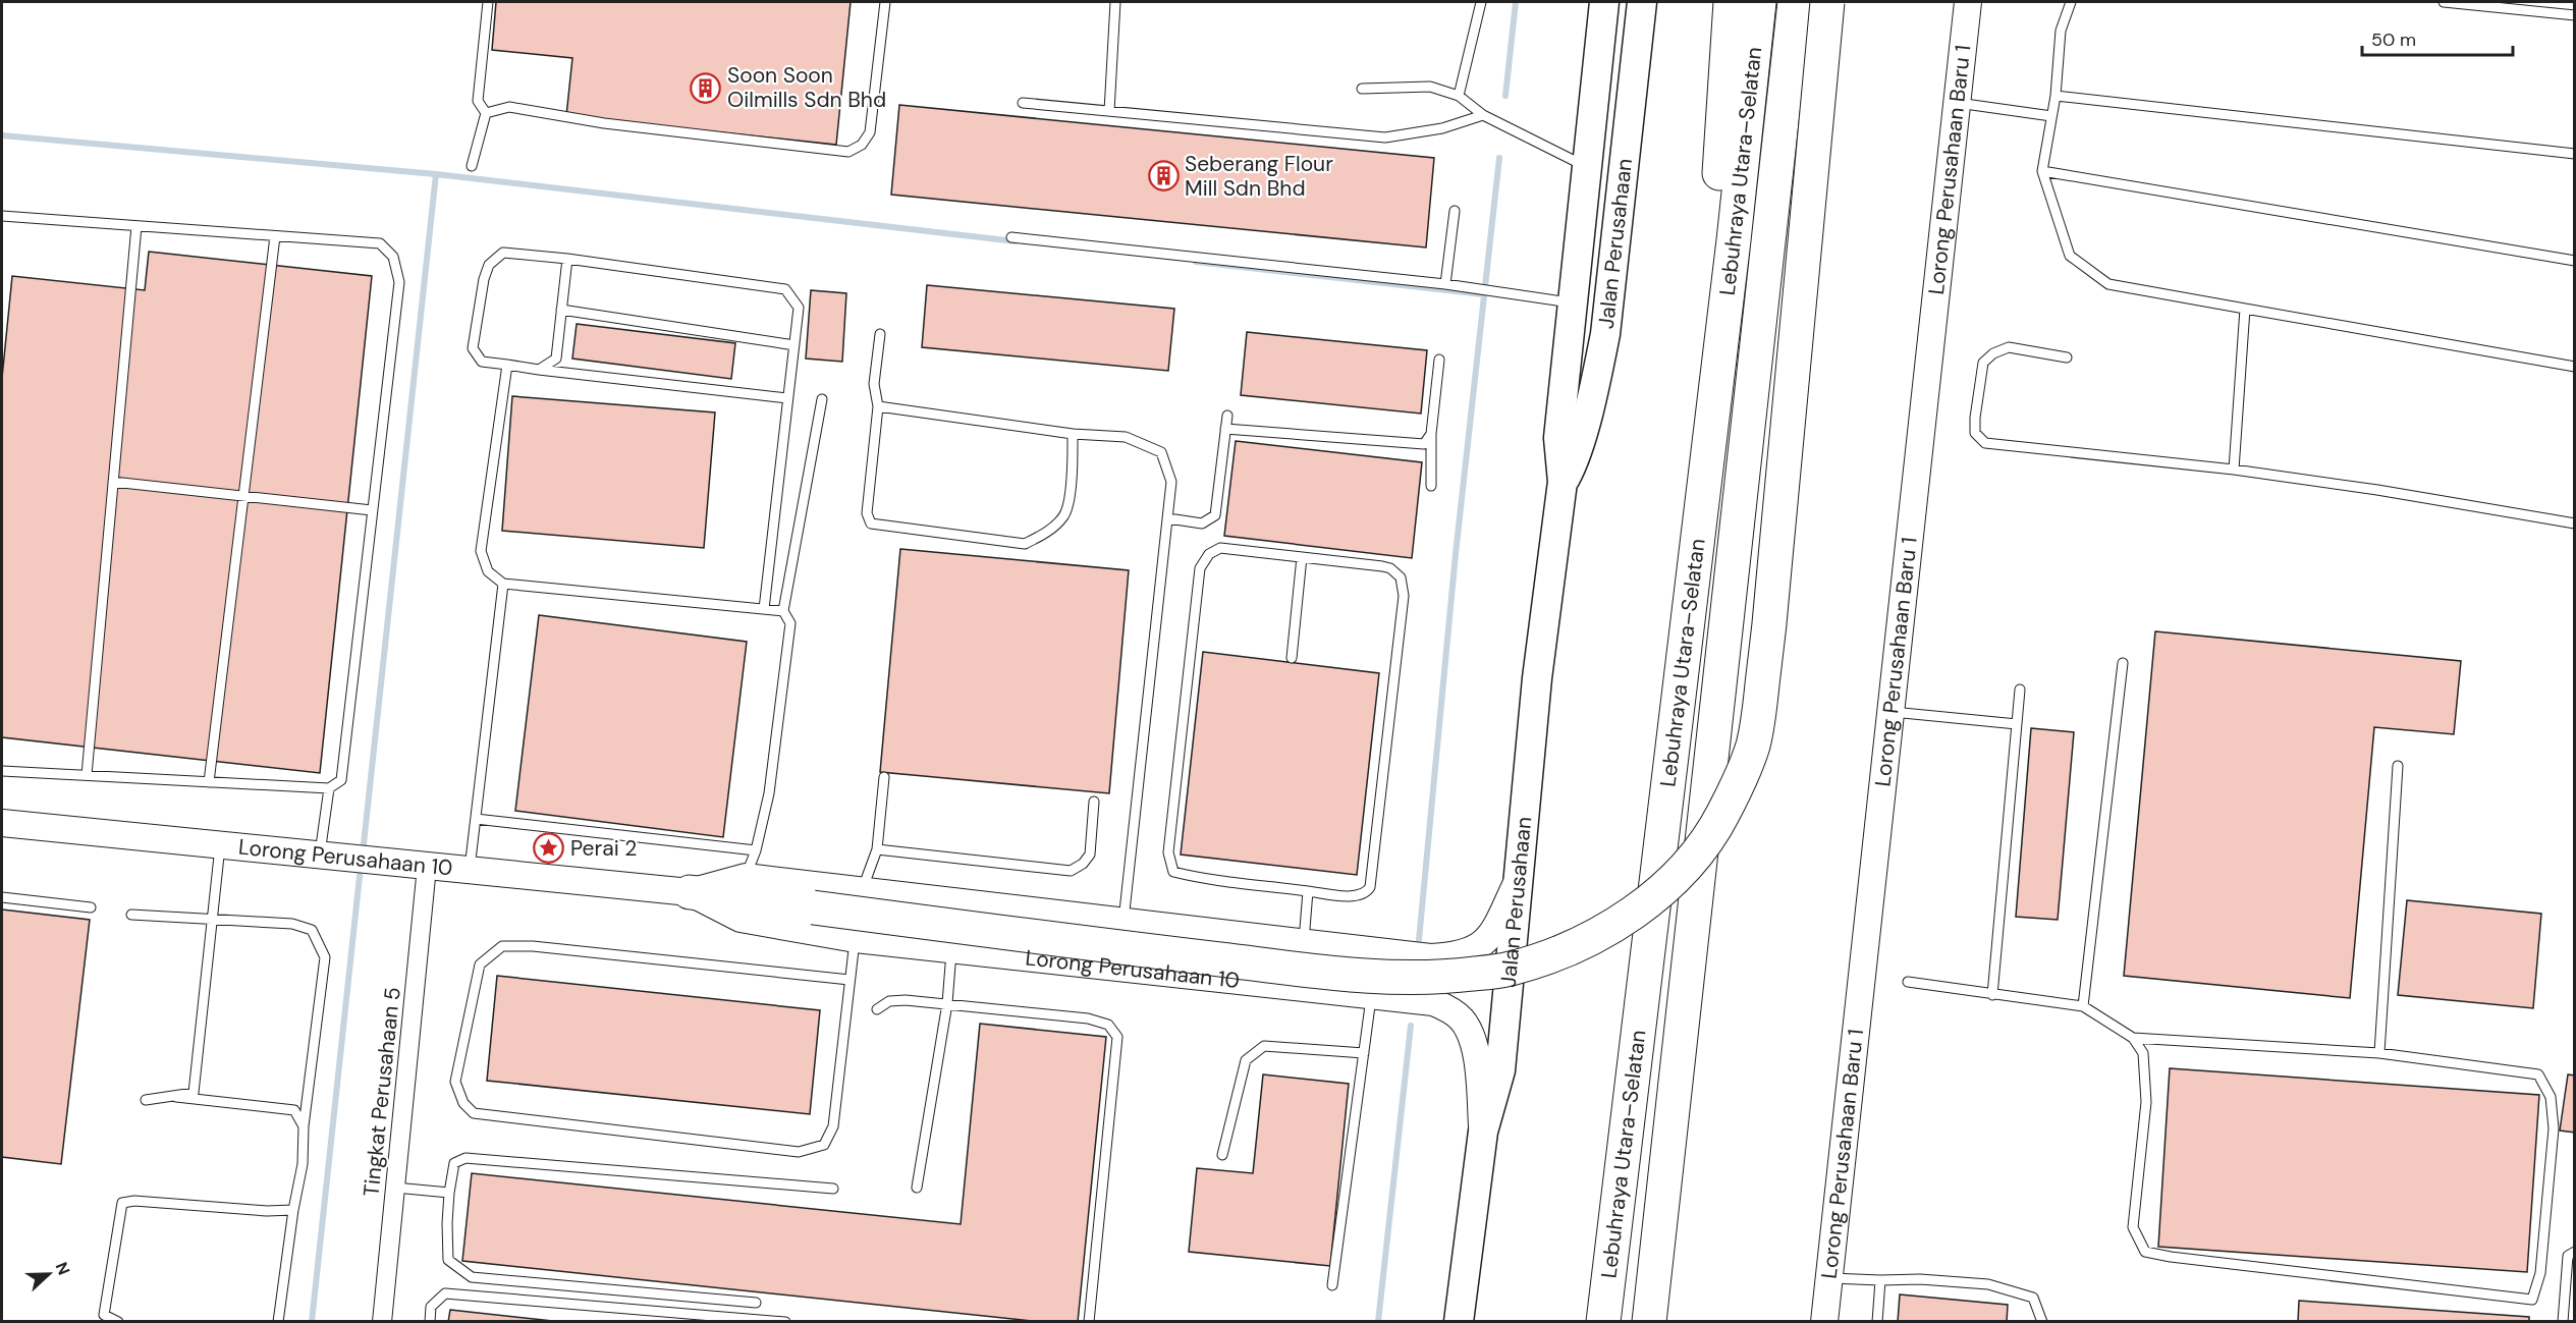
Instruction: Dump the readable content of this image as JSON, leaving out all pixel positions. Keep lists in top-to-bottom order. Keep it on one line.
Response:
{"streets":{"highway":["Lebuhraya Utara–Selatan"],"main road":["Jalan Perusahaan"],"street":["Lorong Perusahaan Baru 1","Lorong Perusahaan 10","Tingkat Perusahaan 5"]},"crossings":[["Jalan Perusahaan","Lorong Perusahaan 10"],["Lorong Perusahaan 10","Tingkat Perusahaan 5"]],"places":{"building":["Soon Soon Oilmills Sdn Bhd","Seberang Flour Mill Sdn Bhd"],"place":["Perai 2"]},"scale_bar":"50 m","north":"right"}
